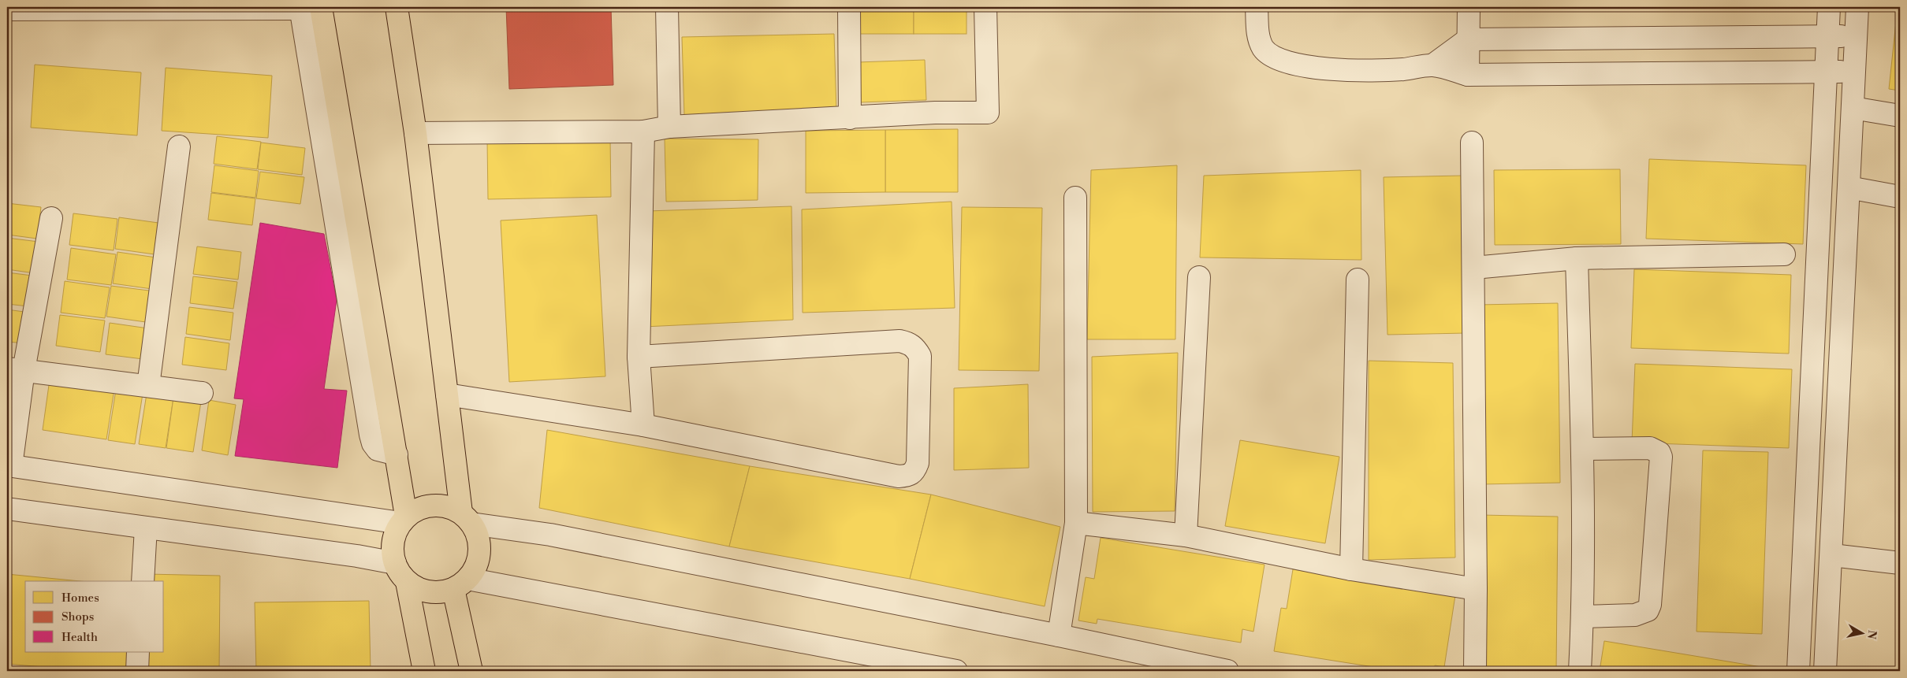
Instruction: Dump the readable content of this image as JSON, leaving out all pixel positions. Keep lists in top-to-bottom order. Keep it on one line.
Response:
{"legend":["Homes","Shops","Health"],"north":"right"}
